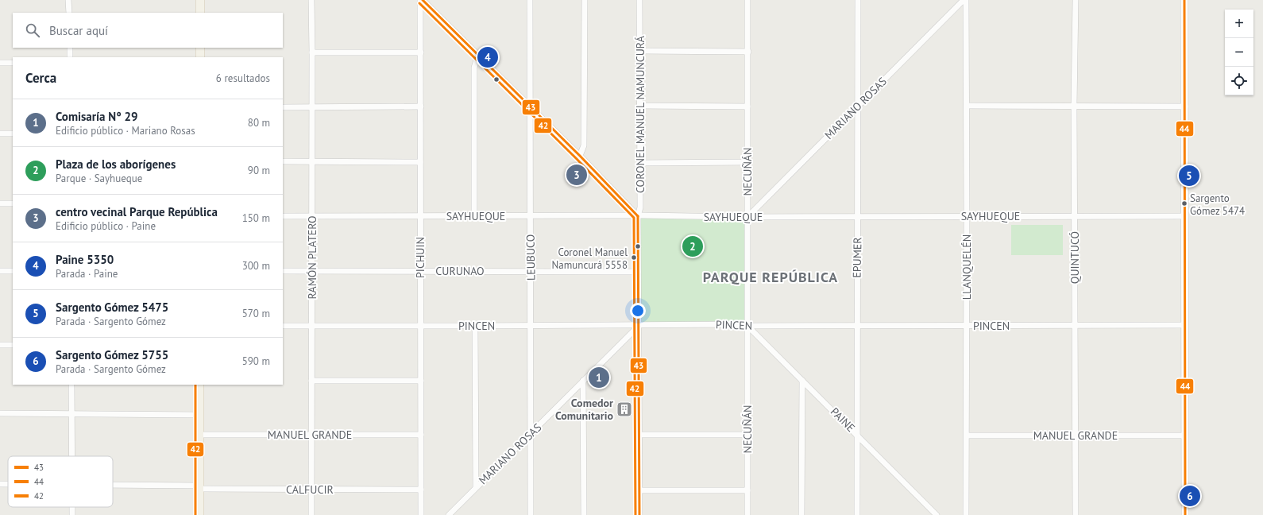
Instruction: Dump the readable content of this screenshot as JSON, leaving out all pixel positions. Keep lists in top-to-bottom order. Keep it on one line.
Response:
{"streets":{"street":["MARIANO ROSAS","CORONEL MANUEL NAMUNCURÁ","NECUÑÁN","SAYHUEQUE","RAMÓN PLATERO","PICHUIN","LEUBUCO","EPUMER","QUINTUCÓ","LLANQUELÉN","CURUNAO","PINCEN","PAINE","MANUEL GRANDE","CALFUCIR"]},"crossings":[["MARIANO ROSAS","CORONEL MANUEL NAMUNCURÁ"],["MARIANO ROSAS","NECUÑÁN"],["MARIANO ROSAS","SAYHUEQUE"],["MARIANO ROSAS","LEUBUCO"],["MARIANO ROSAS","EPUMER"],["MARIANO ROSAS","LLANQUELÉN"],["MARIANO ROSAS","PINCEN"],["CORONEL MANUEL NAMUNCURÁ","SAYHUEQUE"],["CORONEL MANUEL NAMUNCURÁ","CURUNAO"],["CORONEL MANUEL NAMUNCURÁ","PINCEN"],["NECUÑÁN","SAYHUEQUE"],["NECUÑÁN","PINCEN"],["NECUÑÁN","PAINE"],["SAYHUEQUE","RAMÓN PLATERO"],["SAYHUEQUE","PICHUIN"],["SAYHUEQUE","LEUBUCO"],["SAYHUEQUE","EPUMER"],["SAYHUEQUE","QUINTUCÓ"],["SAYHUEQUE","LLANQUELÉN"],["RAMÓN PLATERO","CURUNAO"],["RAMÓN PLATERO","PINCEN"],["RAMÓN PLATERO","MANUEL GRANDE"],["RAMÓN PLATERO","CALFUCIR"],["PICHUIN","CURUNAO"],["PICHUIN","PINCEN"],["PICHUIN","MANUEL GRANDE"],["PICHUIN","CALFUCIR"],["LEUBUCO","CURUNAO"],["LEUBUCO","PINCEN"],["EPUMER","PINCEN"],["EPUMER","PAINE"],["QUINTUCÓ","PINCEN"],["QUINTUCÓ","MANUEL GRANDE"],["LLANQUELÉN","PINCEN"],["LLANQUELÉN","MANUEL GRANDE"],["PINCEN","PAINE"]],"districts":["PARQUE REPÚBLICA"],"places":{"other":["Sargento Gómez 5474","Coronel Manuel Namuncurá 5558"],"building":["Comedor Comunitario"]},"lines":["transit line 43","transit line 44","transit line 42"],"legend":["43","44","42"],"page":{"map_buttons":["+","−"],"search":"Buscar aquí","pins":["4","3","5","2","1","6"],"heading":["Cerca","6 resultados"],"list":[{"mark":"1","name":"Comisaría N° 29","note":"Edificio público · Mariano Rosas","value":"80 m"},{"mark":"2","name":"Plaza de los aborígenes","note":"Parque · Sayhueque","value":"90 m"},{"mark":"3","name":"centro vecinal Parque República","note":"Edificio público · Paine","value":"150 m"},{"mark":"4","name":"Paine 5350","note":"Parada · Paine","value":"300 m"},{"mark":"5","name":"Sargento Gómez 5475","note":"Parada · Sargento Gómez","value":"570 m"},{"mark":"6","name":"Sargento Gómez 5755","note":"Parada · Sargento Gómez","value":"590 m"}]}}
